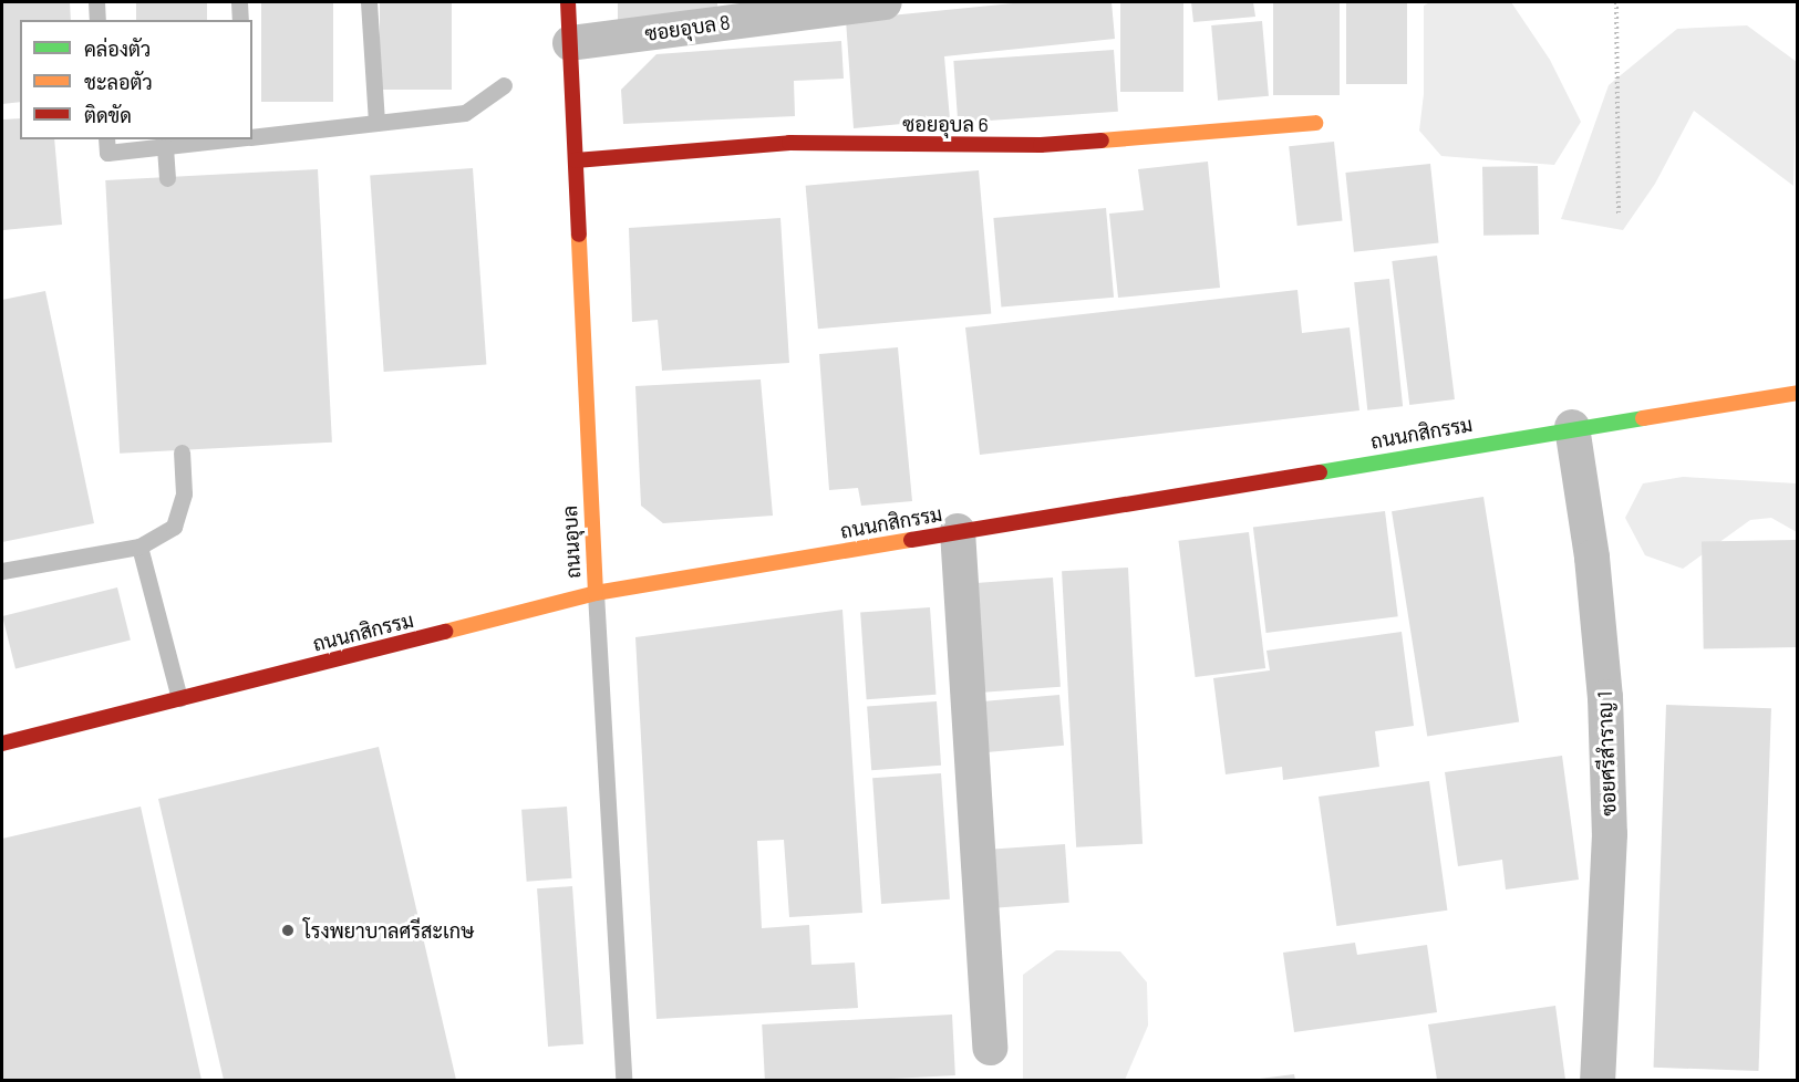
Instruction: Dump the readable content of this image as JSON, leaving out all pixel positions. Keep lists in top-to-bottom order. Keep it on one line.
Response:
{"streets":{"main road":["ซอยอุบล 6","ถนนกสิกรรม","ถนนอุบล"],"street":["ซอยอุบล 8","ซอยศรีสำราญ 1"]},"crossings":[["ซอยอุบล 8","ถนนอุบล"],["ซอยอุบล 6","ถนนอุบล"],["ถนนกสิกรรม","ถนนอุบล"],["ถนนกสิกรรม","ซอยศรีสำราญ 1"]],"places":["โรงพยาบาลศรีสะเกษ"],"legend":["คล่องตัว","ชะลอตัว","ติดขัด"]}
